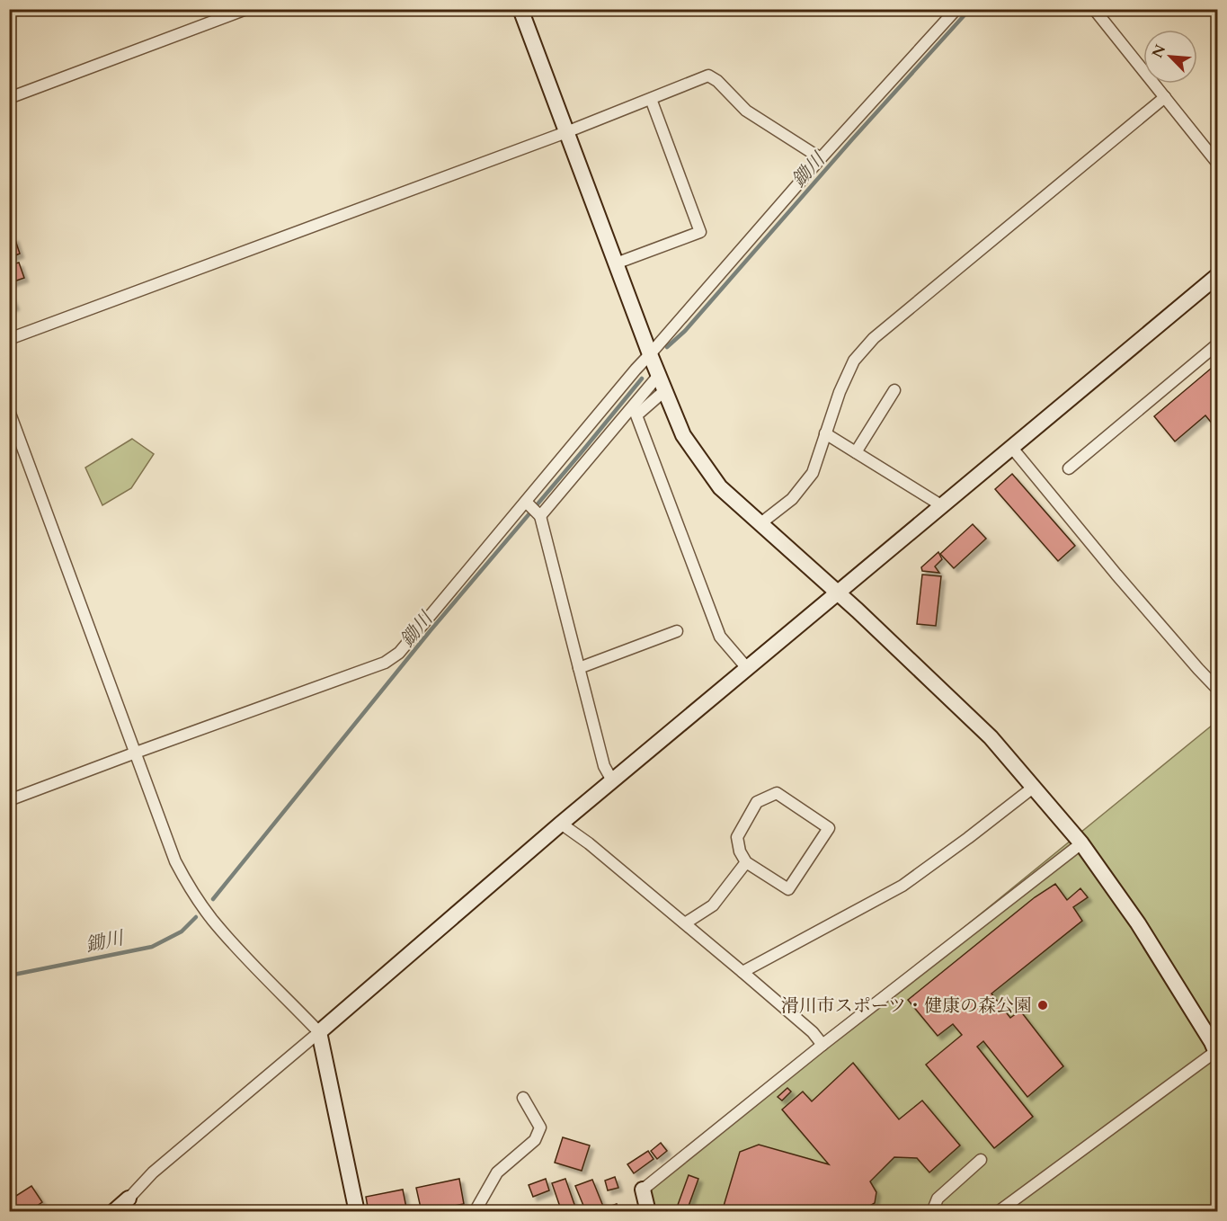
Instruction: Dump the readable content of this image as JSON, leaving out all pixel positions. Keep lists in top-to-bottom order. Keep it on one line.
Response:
{"water":["鋤川"],"places":["滑川市スポーツ・健康の森公園"],"north":"top left"}
